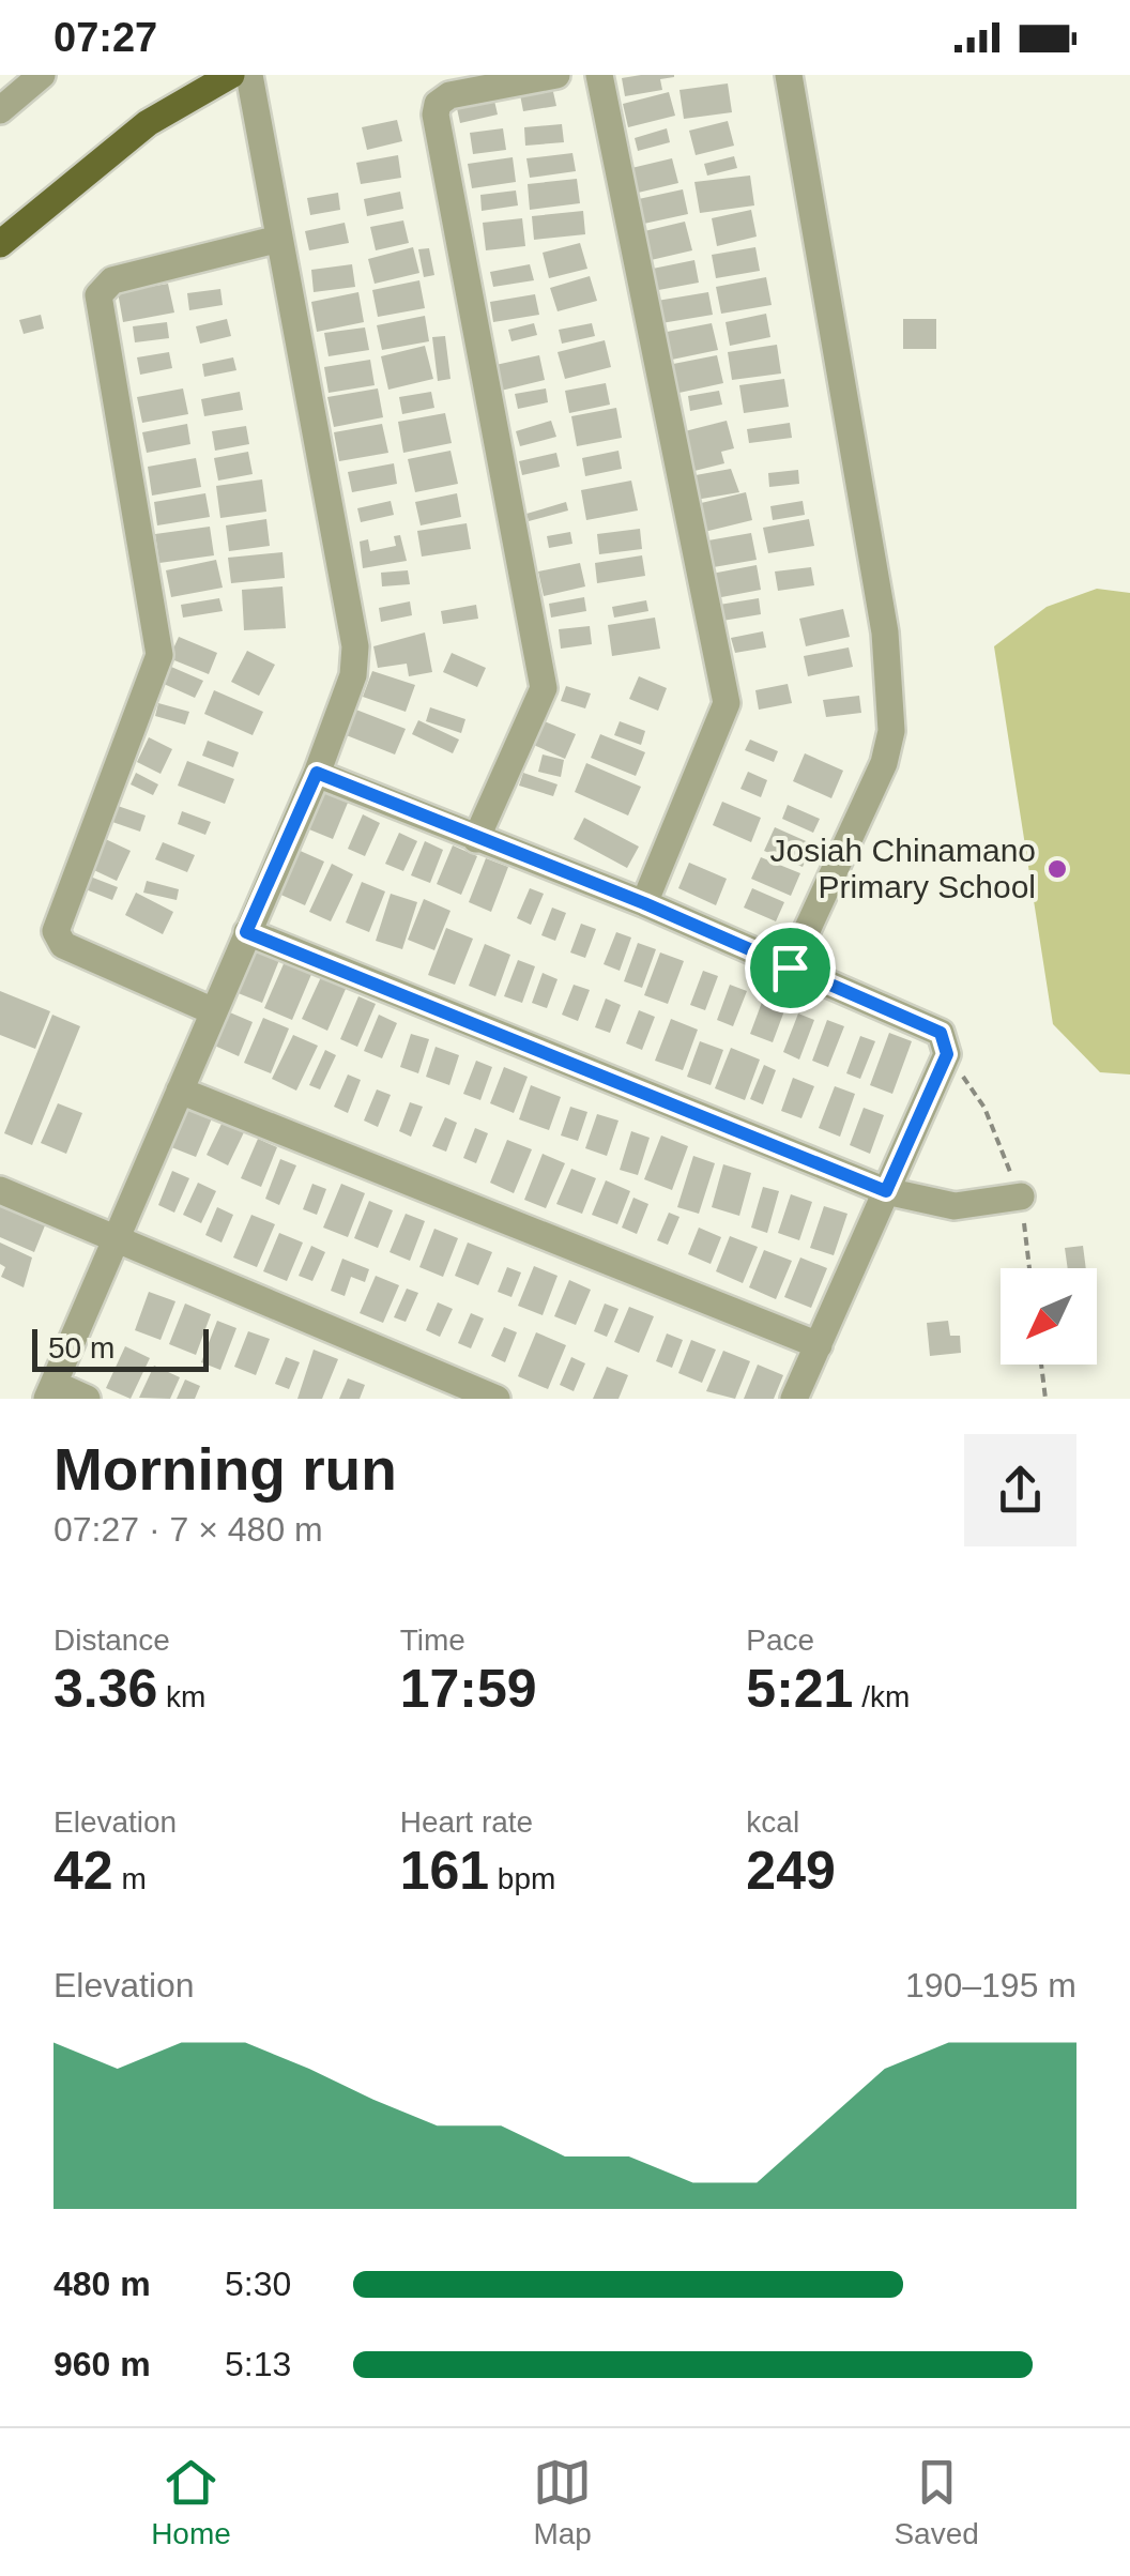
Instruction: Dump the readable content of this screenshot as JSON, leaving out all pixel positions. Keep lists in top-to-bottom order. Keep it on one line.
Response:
{"places":["Josiah Chinamano Primary School"],"scale_bar":"50 m","north":"bottom left","page":{"status":"07:27","scale":"50 m","heading":["Morning run","07:27 · 7 × 480 m"],"stats":[["Distance","3.36 km"],["Time","17:59"],["Pace","5:21 /km"],["Elevation","42 m"],["Heart rate","161 bpm"],["kcal","249"]],"chart":["Elevation","190–195 m"],"list":[{"name":"480 m","note":"5:30"},{"name":"960 m","note":"5:13"}],"tabs":["Home","Map","Saved"]}}
